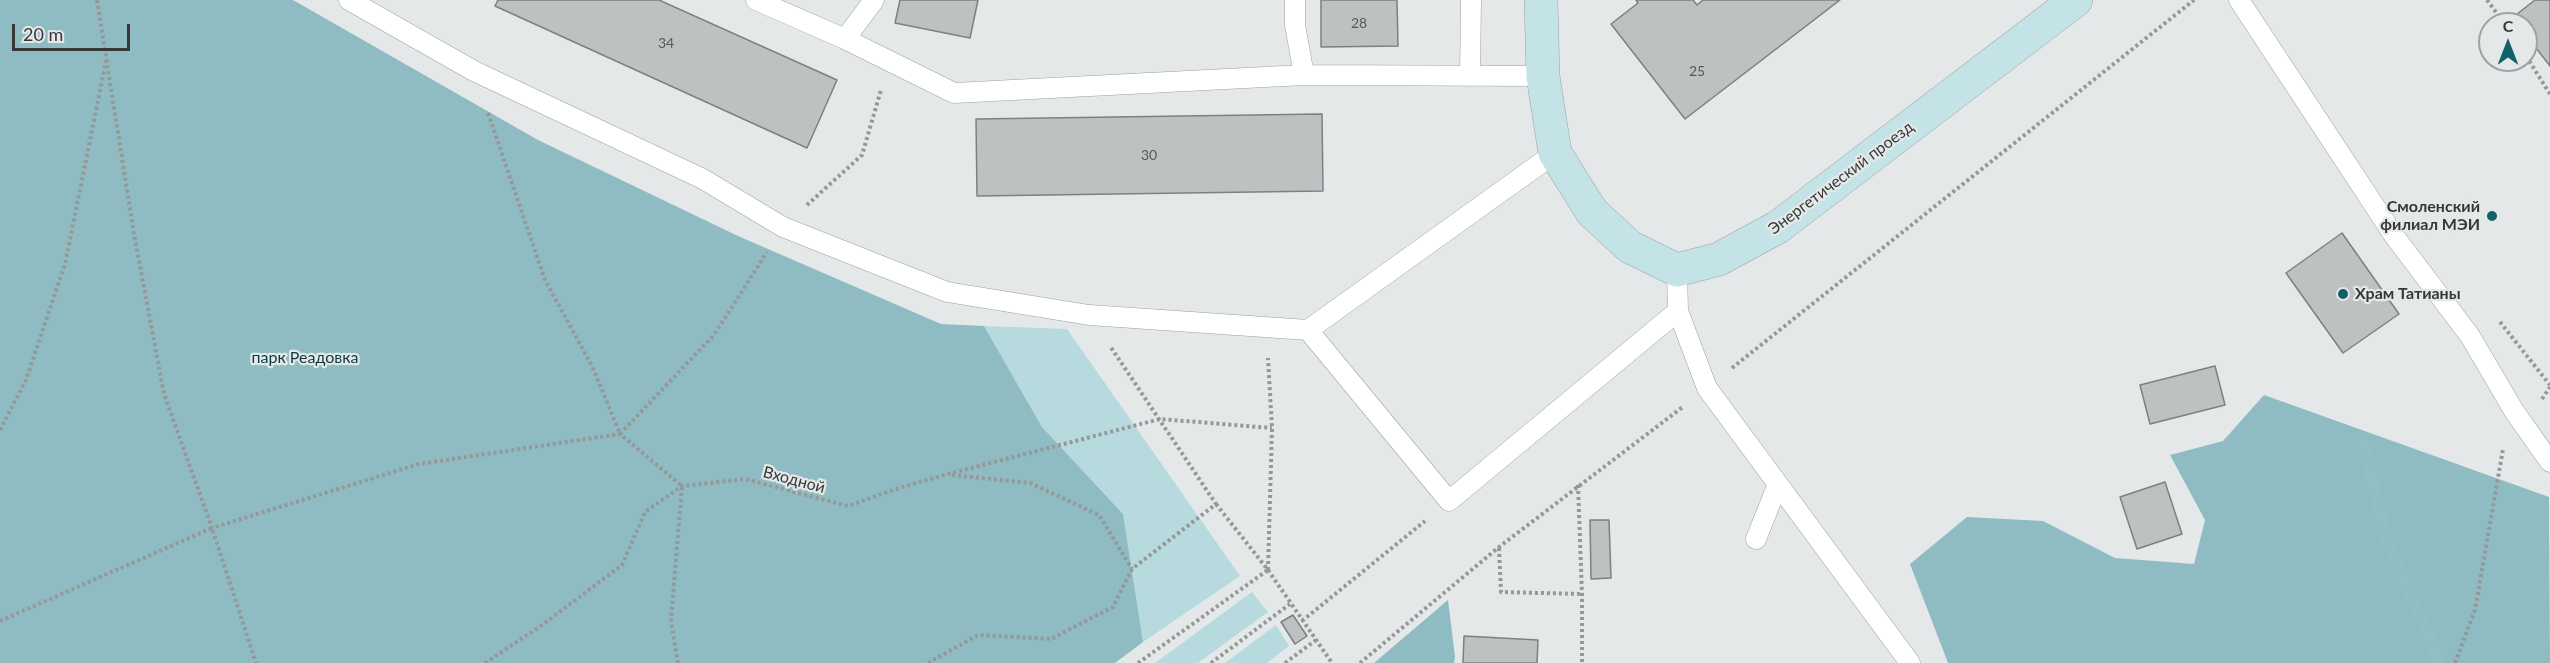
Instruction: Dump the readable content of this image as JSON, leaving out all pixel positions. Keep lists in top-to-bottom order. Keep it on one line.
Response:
{"streets":{"street":["Энергетический проезд"],"path":["Входной"]},"parks":["парк Реадовка"],"places":["Смоленский филиал МЭИ","Храм Татианы"],"house_numbers":["28","34","25","30"],"scale_bar":"20 m","north":"top"}
